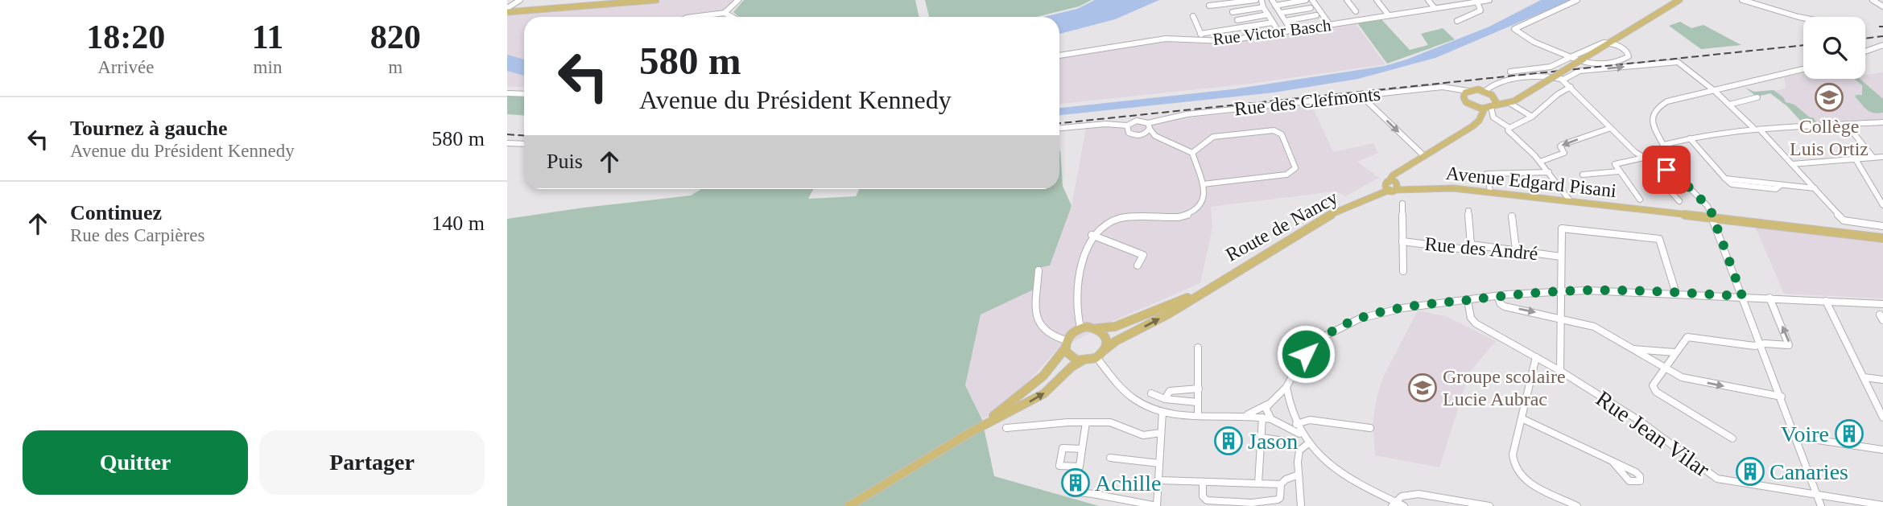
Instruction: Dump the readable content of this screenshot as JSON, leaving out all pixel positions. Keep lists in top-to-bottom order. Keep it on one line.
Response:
{"streets":{"main road":["Avenue Edgard Pisani","Route de Nancy"],"street":["Rue Victor Basch","Rue des Clefmonts","Rue des André","Rue Jean Vilar"]},"crossings":[["Avenue Edgard Pisani","Route de Nancy"]],"places":{"school or university":["Collège Luis Ortiz","Groupe scolaire Lucie Aubrac"],"building":["Voire","Jason","Canaries","Achille"]},"page":{"eta":["18:20","Arrivée","11","min","820","m"],"turn":["580 m","Avenue du Président Kennedy"],"list":[{"name":"Tournez à gauche","note":"Avenue du Président Kennedy","value":"580 m"},{"name":"Continuez","note":"Rue des Carpières","value":"140 m"}],"then":"Puis","buttons":["Quitter","Partager"]}}
